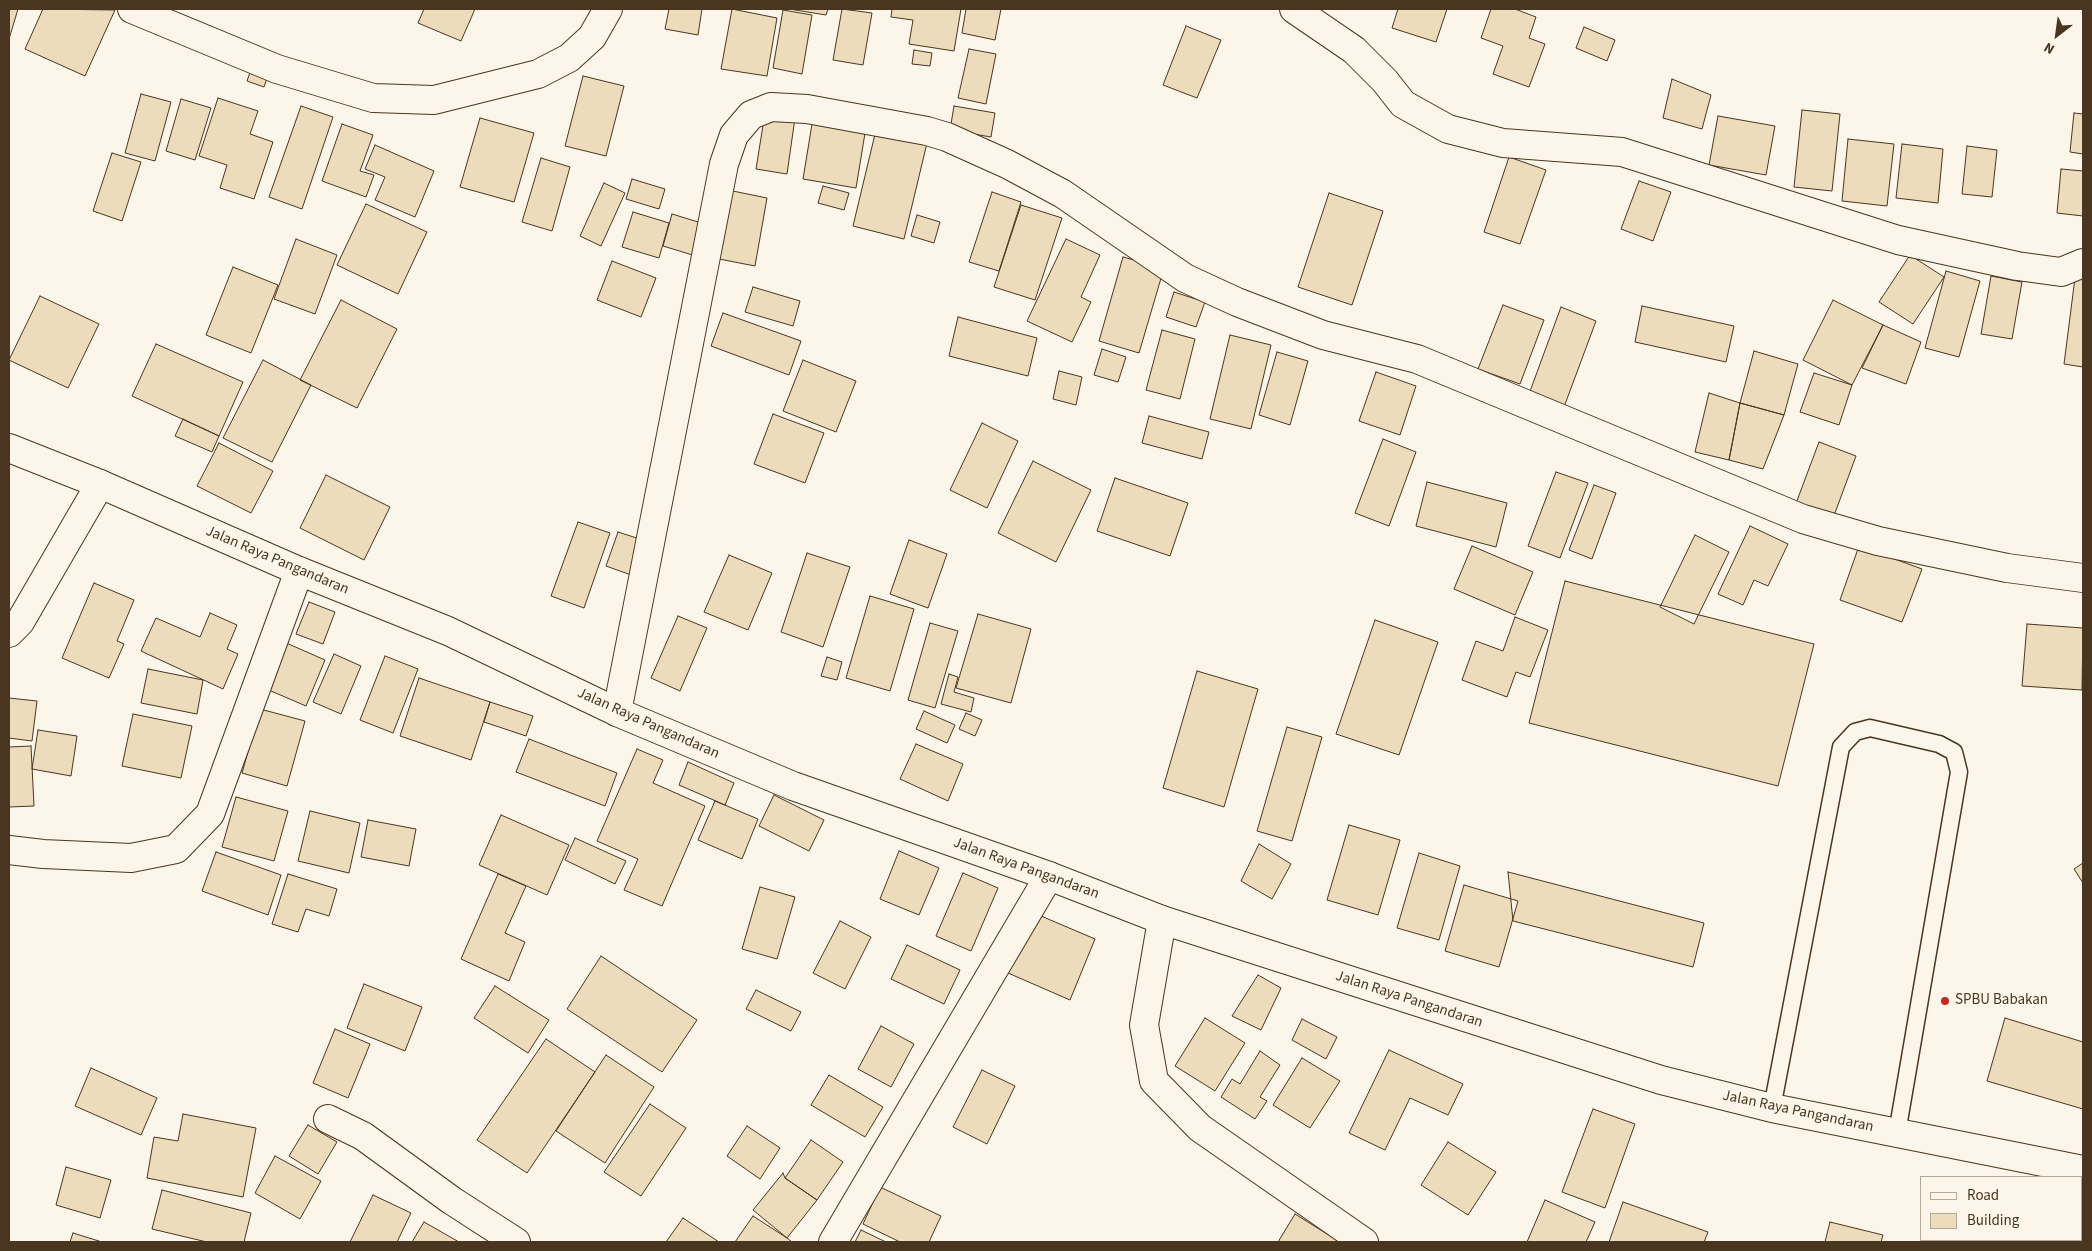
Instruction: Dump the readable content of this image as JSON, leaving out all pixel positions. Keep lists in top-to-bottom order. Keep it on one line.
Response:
{"streets":{"main road":["Jalan Raya Pangandaran"]},"places":["SPBU Babakan"],"legend":["Road","Building"],"north":"bottom left"}
